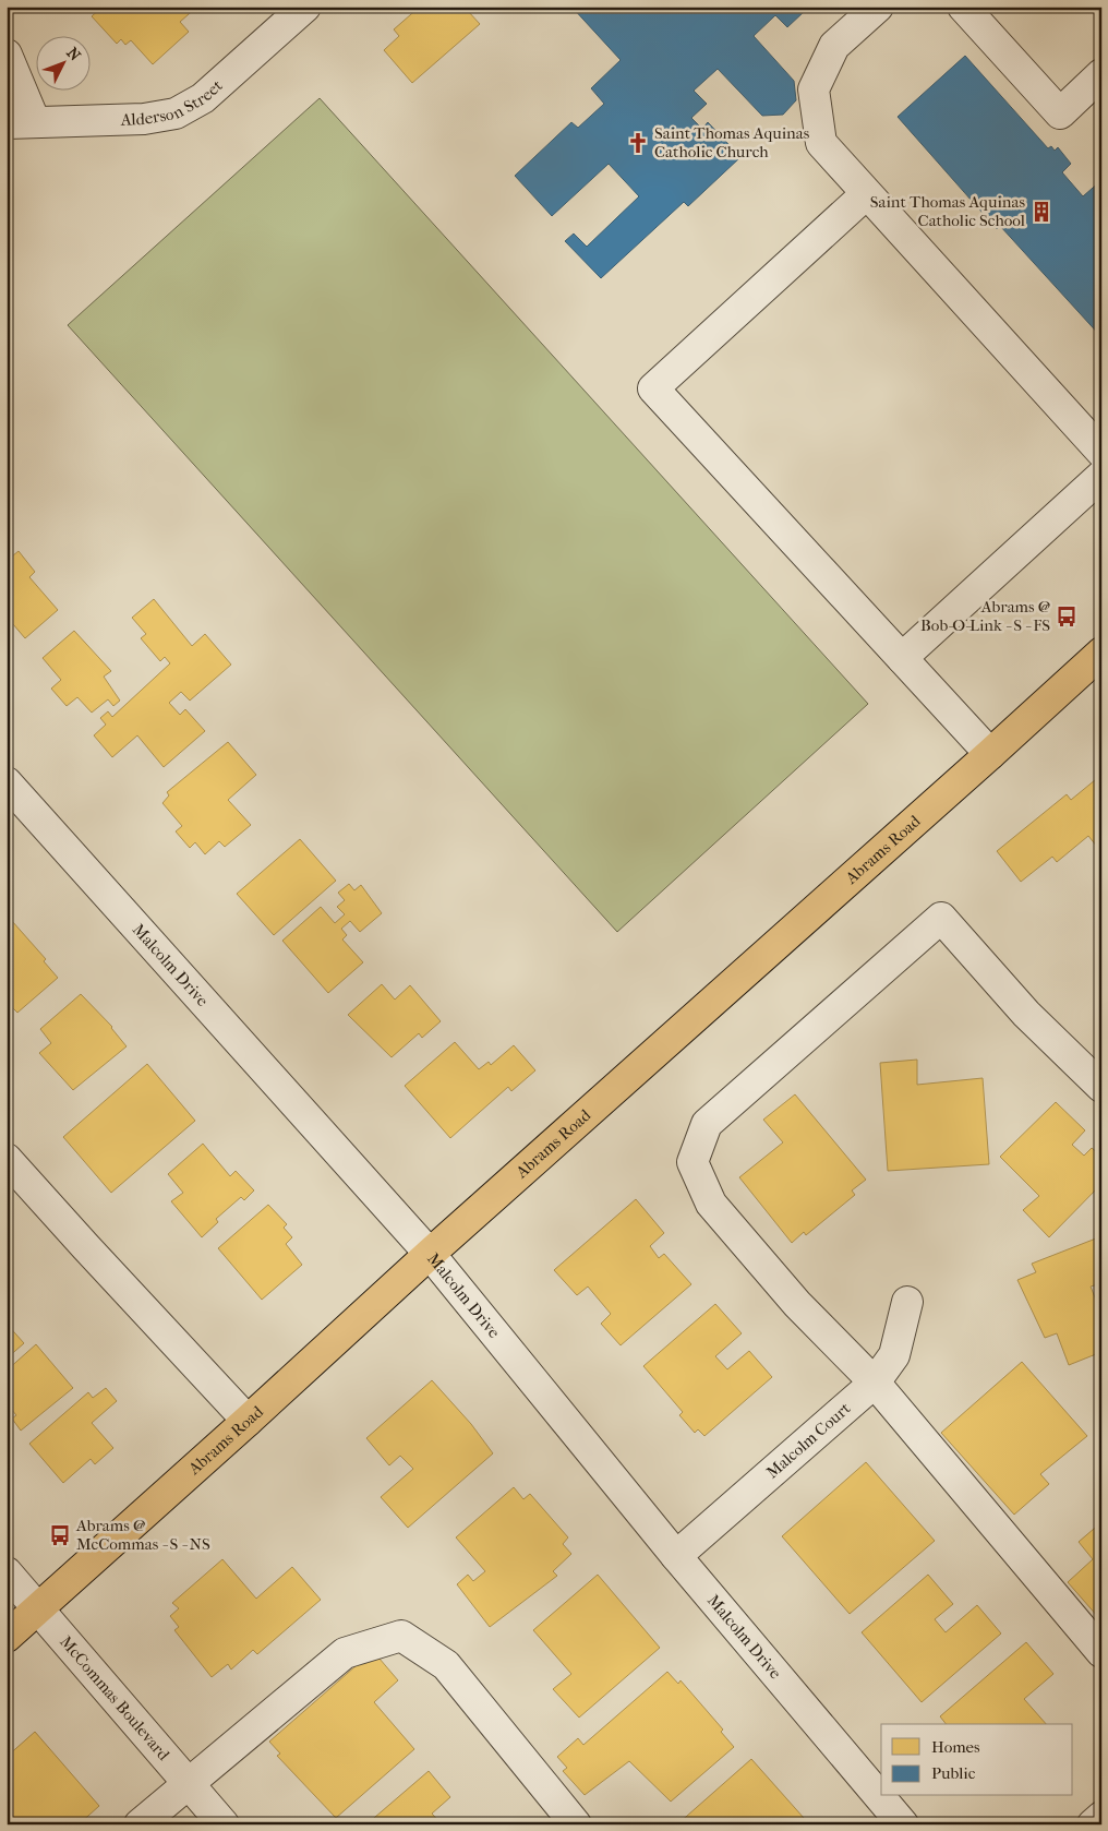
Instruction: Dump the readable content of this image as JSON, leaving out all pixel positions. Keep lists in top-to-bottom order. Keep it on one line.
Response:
{"streets":{"main road":["Abrams Road"],"street":["Alderson Street","Malcolm Drive","Malcolm Court","McCommas Boulevard"]},"crossings":[["Abrams Road","Malcolm Drive"],["Abrams Road","McCommas Boulevard"],["Malcolm Drive","Malcolm Court"]],"places":{"church":["Saint Thomas Aquinas Catholic Church"],"building":["Saint Thomas Aquinas Catholic School"],"bus stop":["Abrams @ Bob-O-Link - S - FS","Abrams @ McCommas - S - NS"]},"legend":["Homes","Public"],"north":"top right"}
